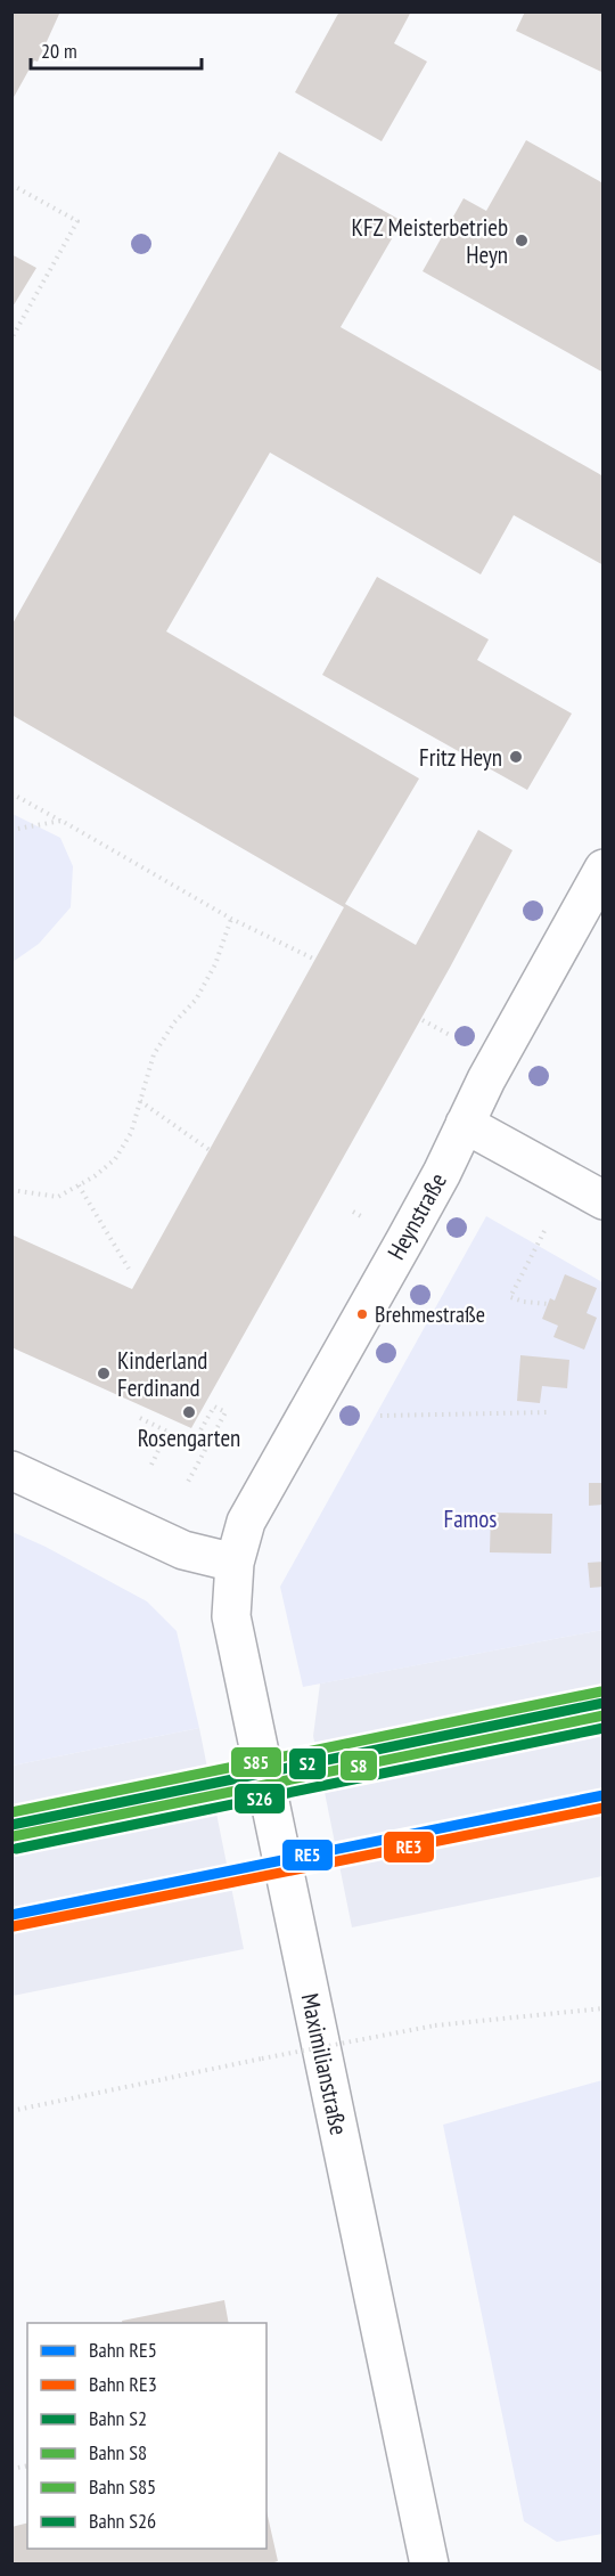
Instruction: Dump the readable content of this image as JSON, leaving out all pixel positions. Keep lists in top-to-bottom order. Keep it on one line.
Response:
{"streets":{"street":["Heynstraße","Maximilianstraße"]},"crossings":[["Heynstraße","Maximilianstraße"]],"parks":["Famos"],"places":["KFZ Meisterbetrieb Heyn","Fritz Heyn","Brehmestraße","Kinderland Ferdinand","Rosengarten"],"lines":["rail line S85","rail line S2","rail line S8","rail line S26","rail line RE5","rail line RE3"],"legend":["Bahn RE5","Bahn RE3","Bahn S2","Bahn S8","Bahn S85","Bahn S26"],"scale_bar":"20 m"}
